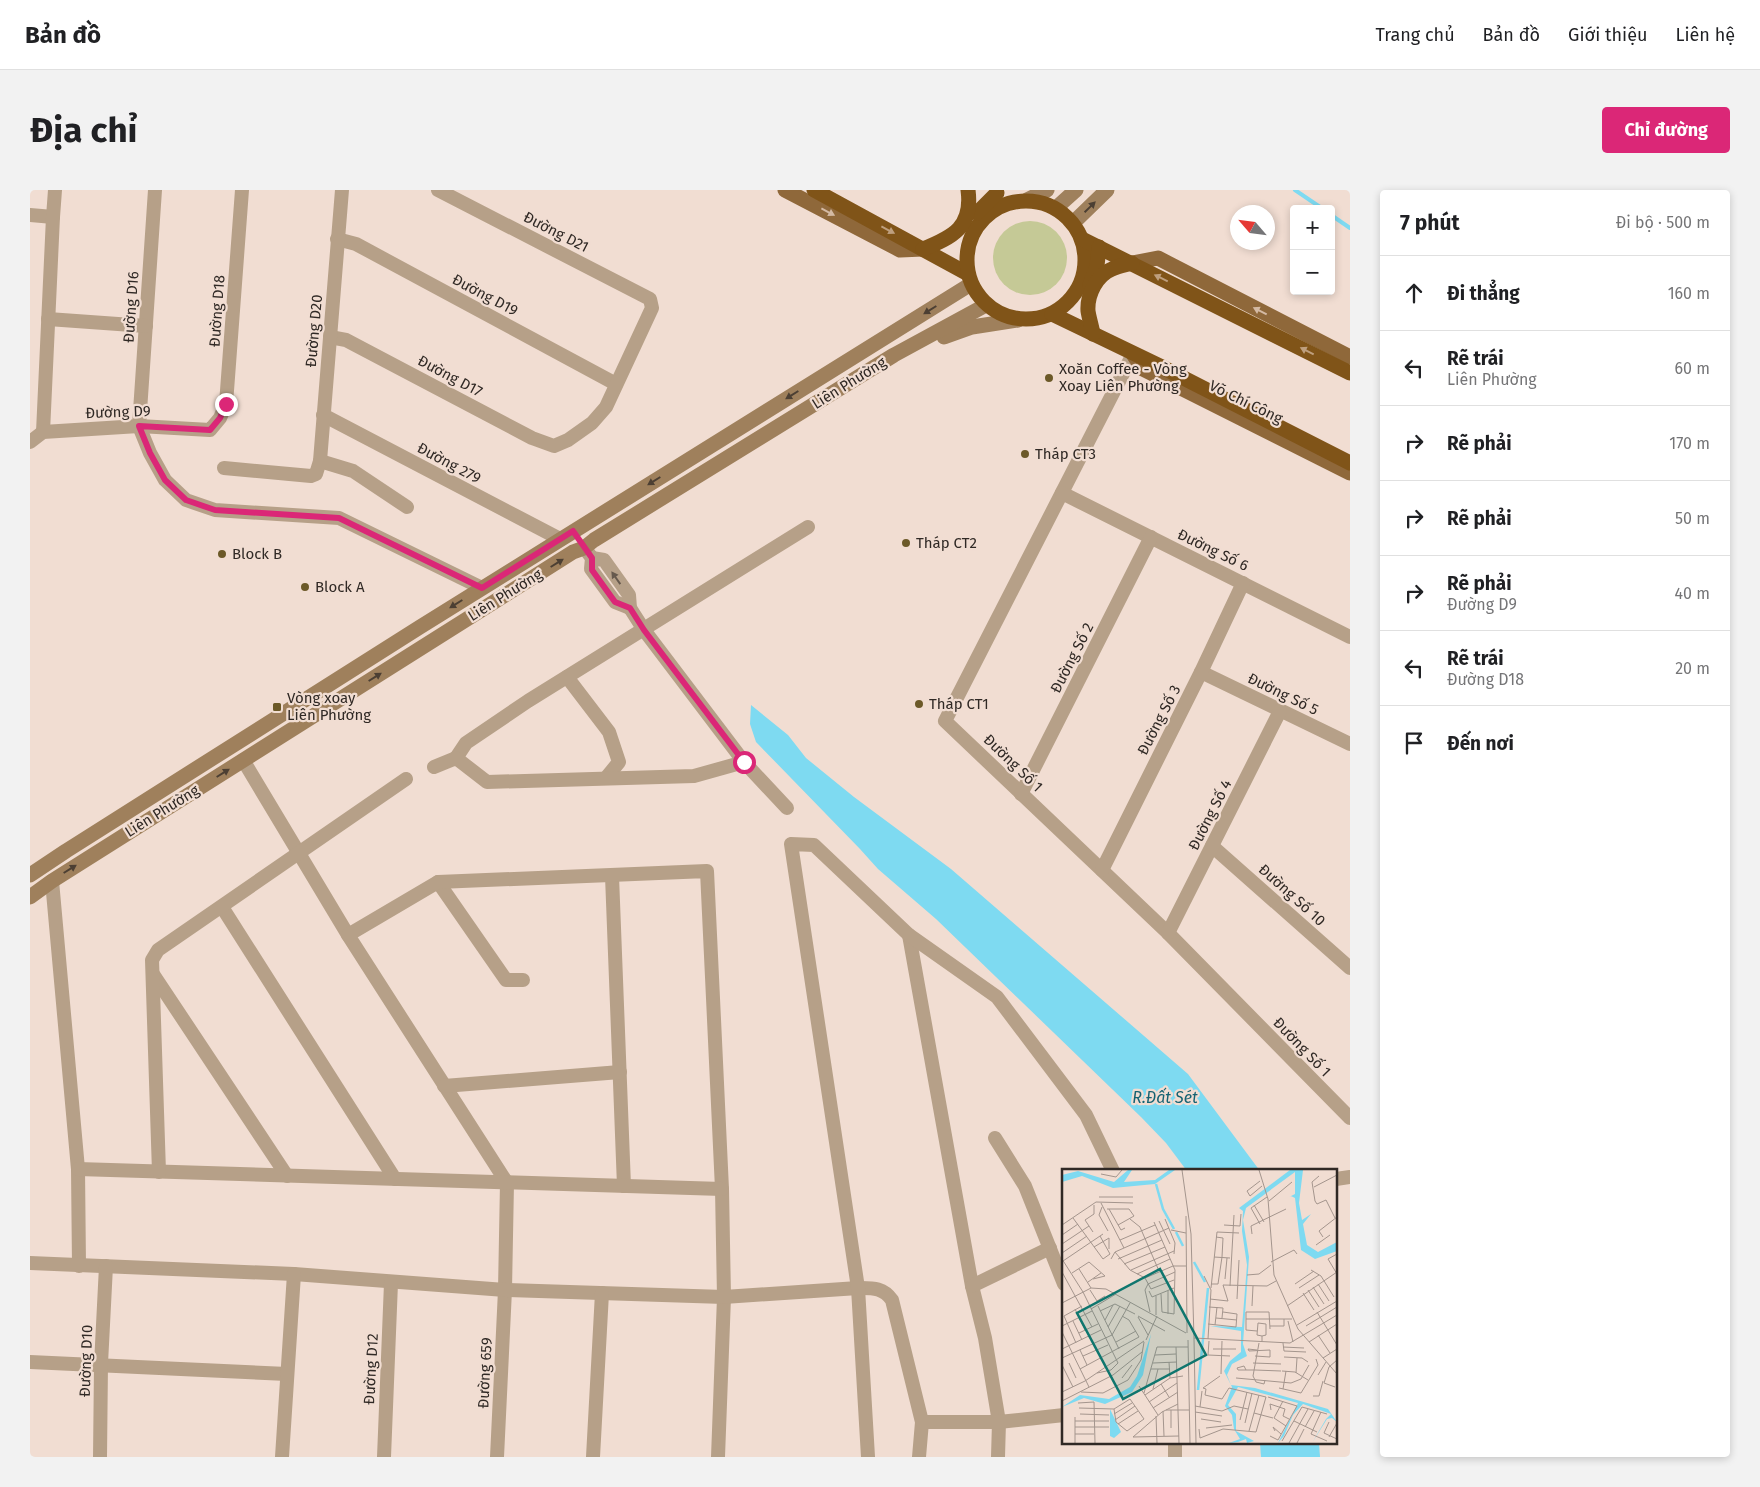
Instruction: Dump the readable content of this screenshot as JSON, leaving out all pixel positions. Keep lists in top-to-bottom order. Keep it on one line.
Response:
{"streets":{"highway":["Võ Chí Công"],"street":["Đường D21","Đường D19","Đường D16","Đường D18","Đường D20","Đường D17","Liên Phường","Đường D9","Đường 279","Đường Số 6","Đường Số 2","Đường Số 5","Đường Số 3","Đường Số 1","Đường Số 4","Đường Số 10","Đường D10","Đường D12","Đường 659"]},"crossings":[["Đường D21","Đường D19"],["Đường D21","Đường D17"],["Đường D19","Đường D20"],["Đường D19","Đường D17"],["Đường D16","Đường D9"],["Đường D18","Đường D9"],["Đường D20","Đường D17"],["Đường D20","Đường 279"],["Liên Phường","Võ Chí Công"],["Liên Phường","Đường 279"],["Võ Chí Công","Đường Số 1"],["Đường Số 6","Đường Số 2"],["Đường Số 6","Đường Số 3"],["Đường Số 6","Đường Số 1"],["Đường Số 2","Đường Số 1"],["Đường Số 5","Đường Số 3"],["Đường Số 5","Đường Số 4"],["Đường Số 3","Đường Số 1"],["Đường Số 1","Đường Số 4"],["Đường Số 4","Đường Số 10"]],"water":["R.Đất Sét"],"places":{"other":["Xoăn Coffee - Vòng Xoay Liên Phường","Tháp CT3","Tháp CT2","Block B","Block A","Tháp CT1"],"transit":["Vòng xoay Liên Phường"]},"north":"top left","page":{"header":"Bản đồ","nav":["Trang chủ","Bản đồ","Giới thiệu","Liên hệ"],"buttons":"Chỉ đường","title":"Địa chỉ","heading":["7 phút","Đi bộ · 500 m"],"map_buttons":["+","−"],"list":[["Đi thẳng","160 m"],["Rẽ trái","Liên Phường","60 m"],["Rẽ phải","170 m"],["Rẽ phải","50 m"],["Rẽ phải","Đường D9","40 m"],["Rẽ trái","Đường D18","20 m"],"Đến nơi"]}}
